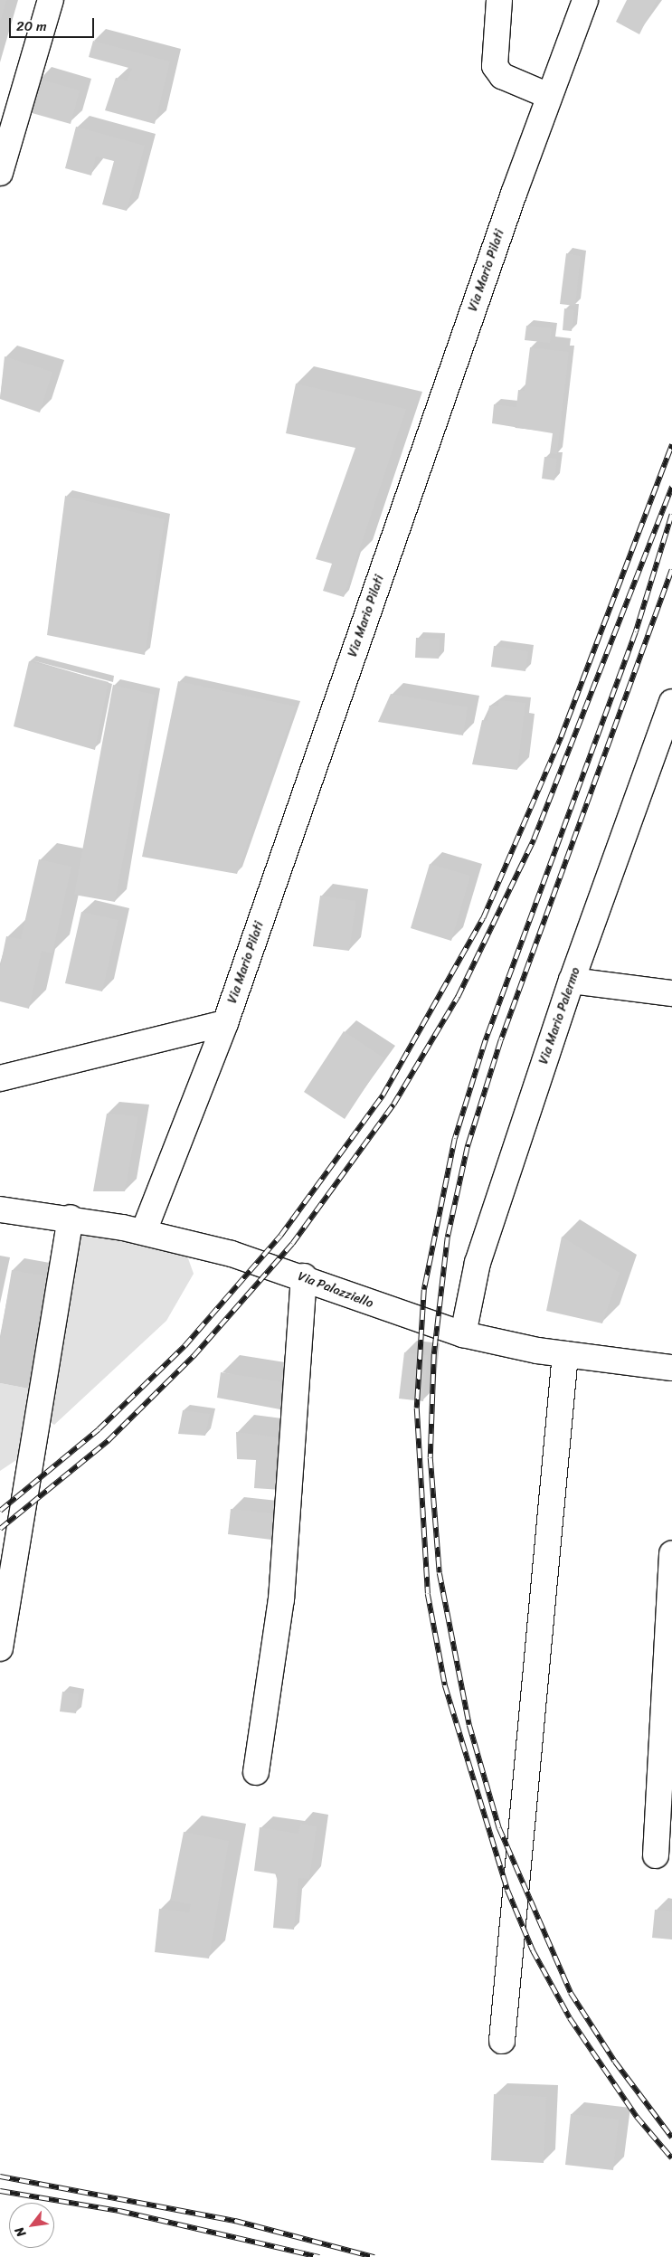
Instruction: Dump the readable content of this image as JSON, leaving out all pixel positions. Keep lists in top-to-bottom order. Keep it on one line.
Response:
{"streets":{"street":["Via Mario Pilati","Via Mario Palermo","Via Palazziello"]},"crossings":[["Via Mario Pilati","Via Palazziello"],["Via Mario Palermo","Via Palazziello"]],"scale_bar":"20 m","north":"bottom left"}
